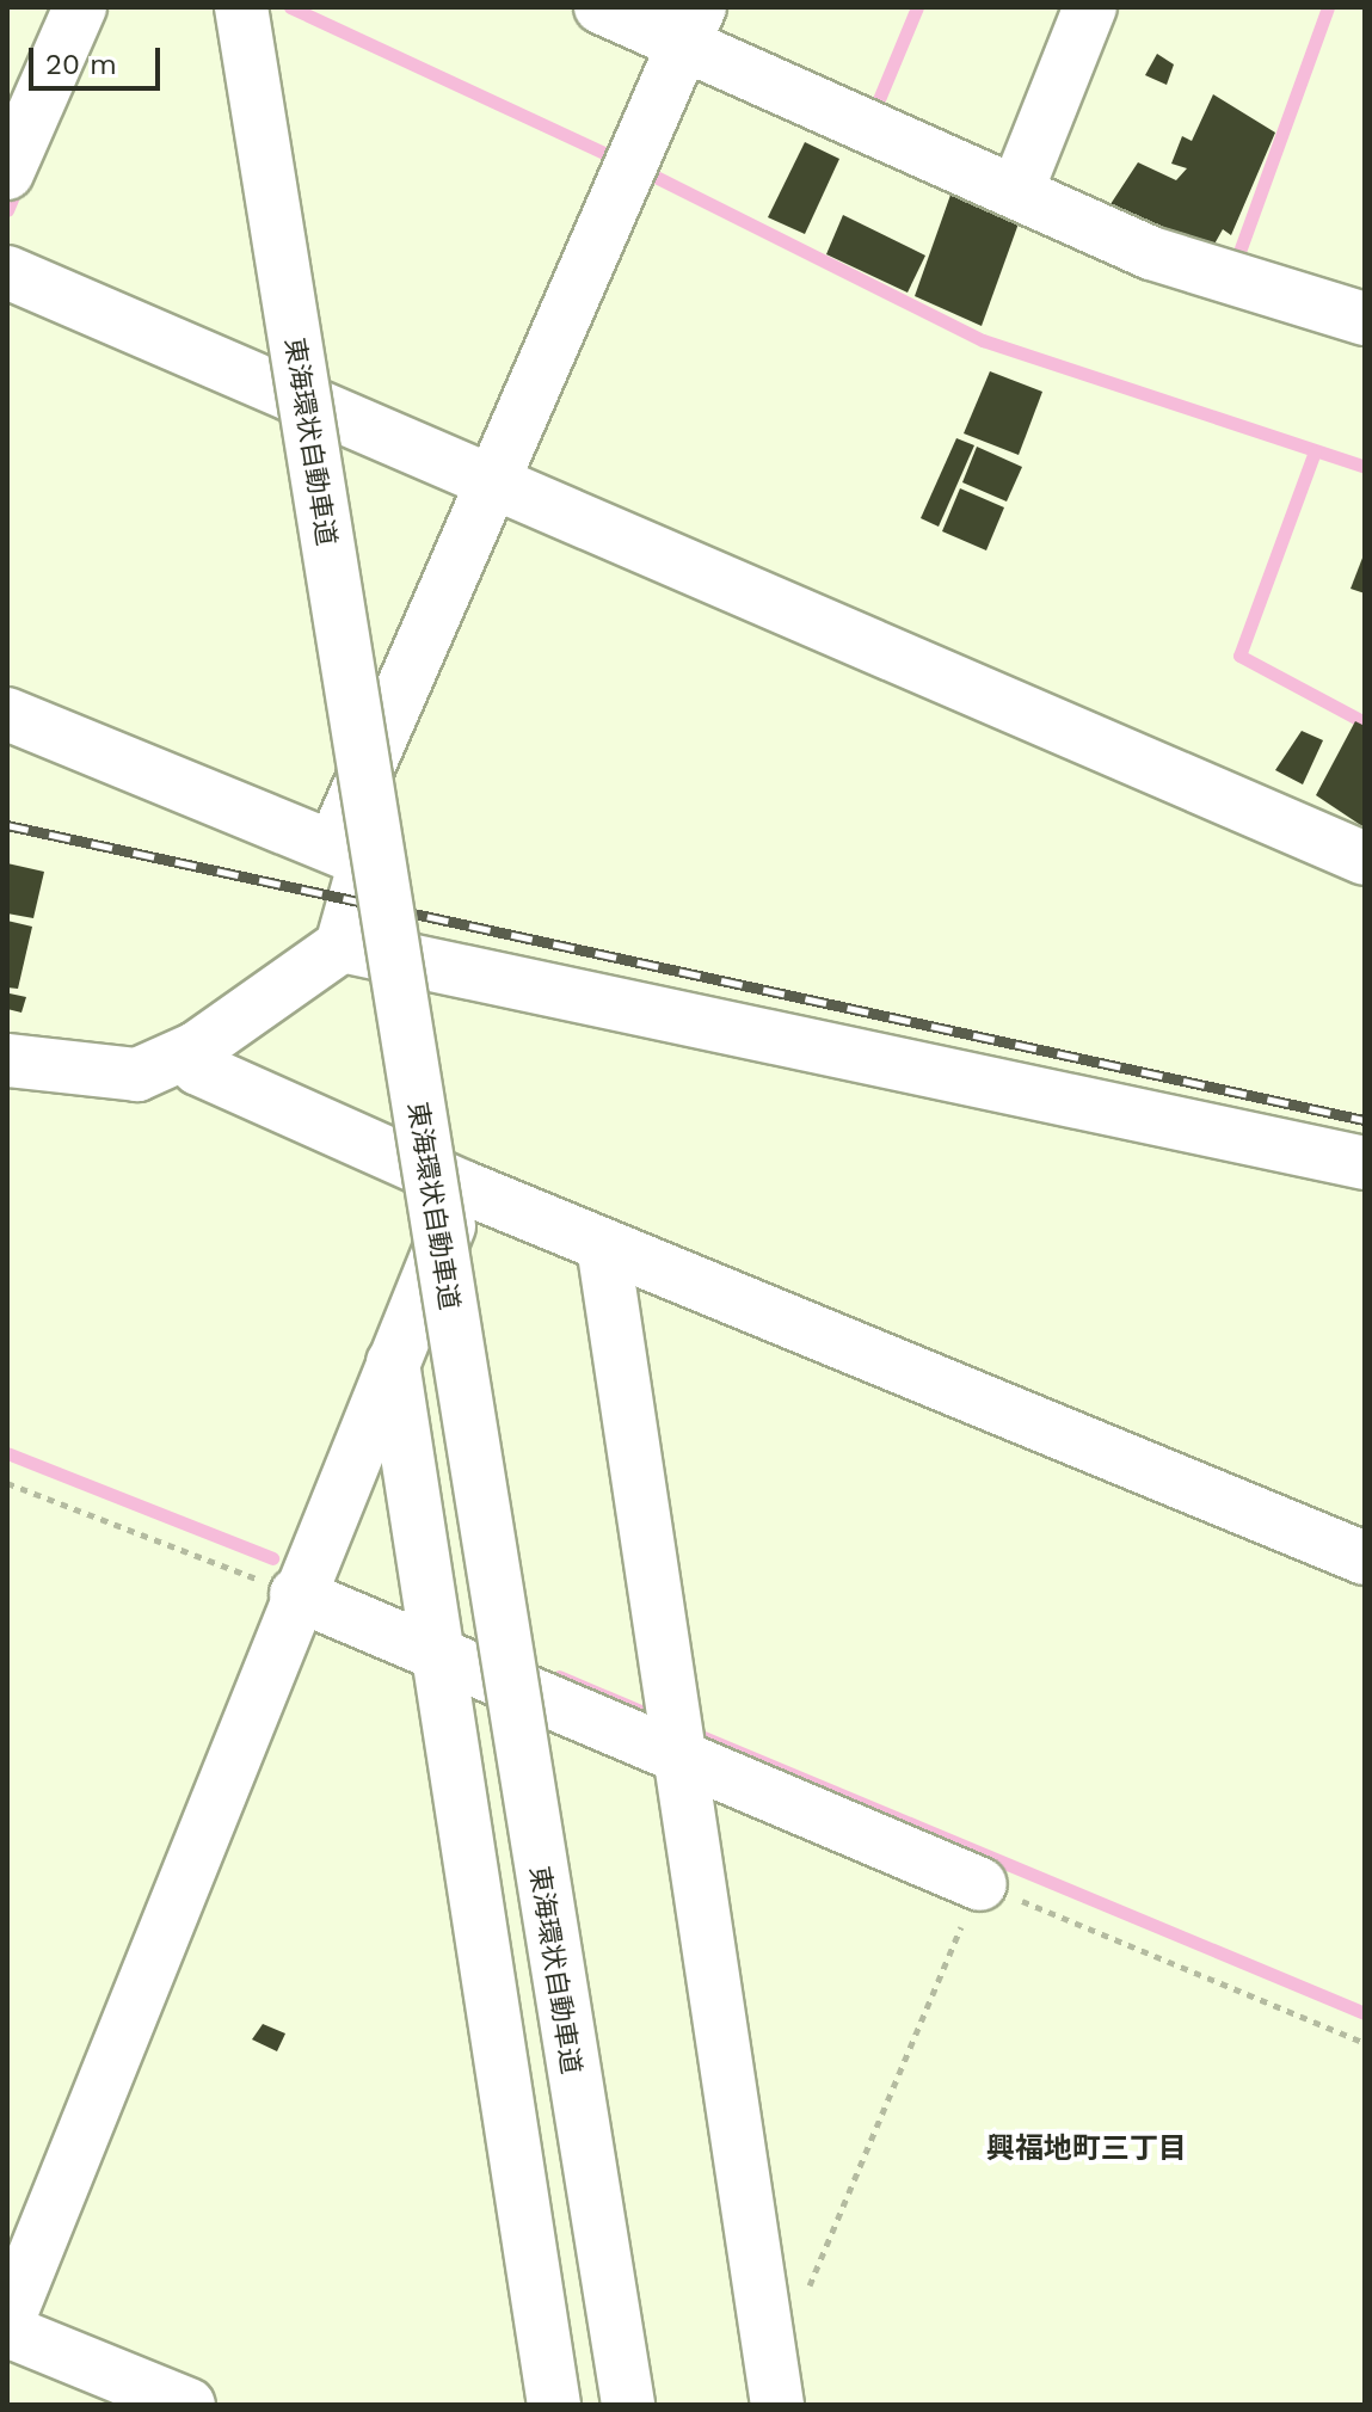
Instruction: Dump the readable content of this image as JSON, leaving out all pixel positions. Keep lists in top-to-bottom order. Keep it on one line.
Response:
{"streets":{"main road":["東海環状自動車道"]},"districts":["興福地町三丁目"],"scale_bar":"20 m"}
